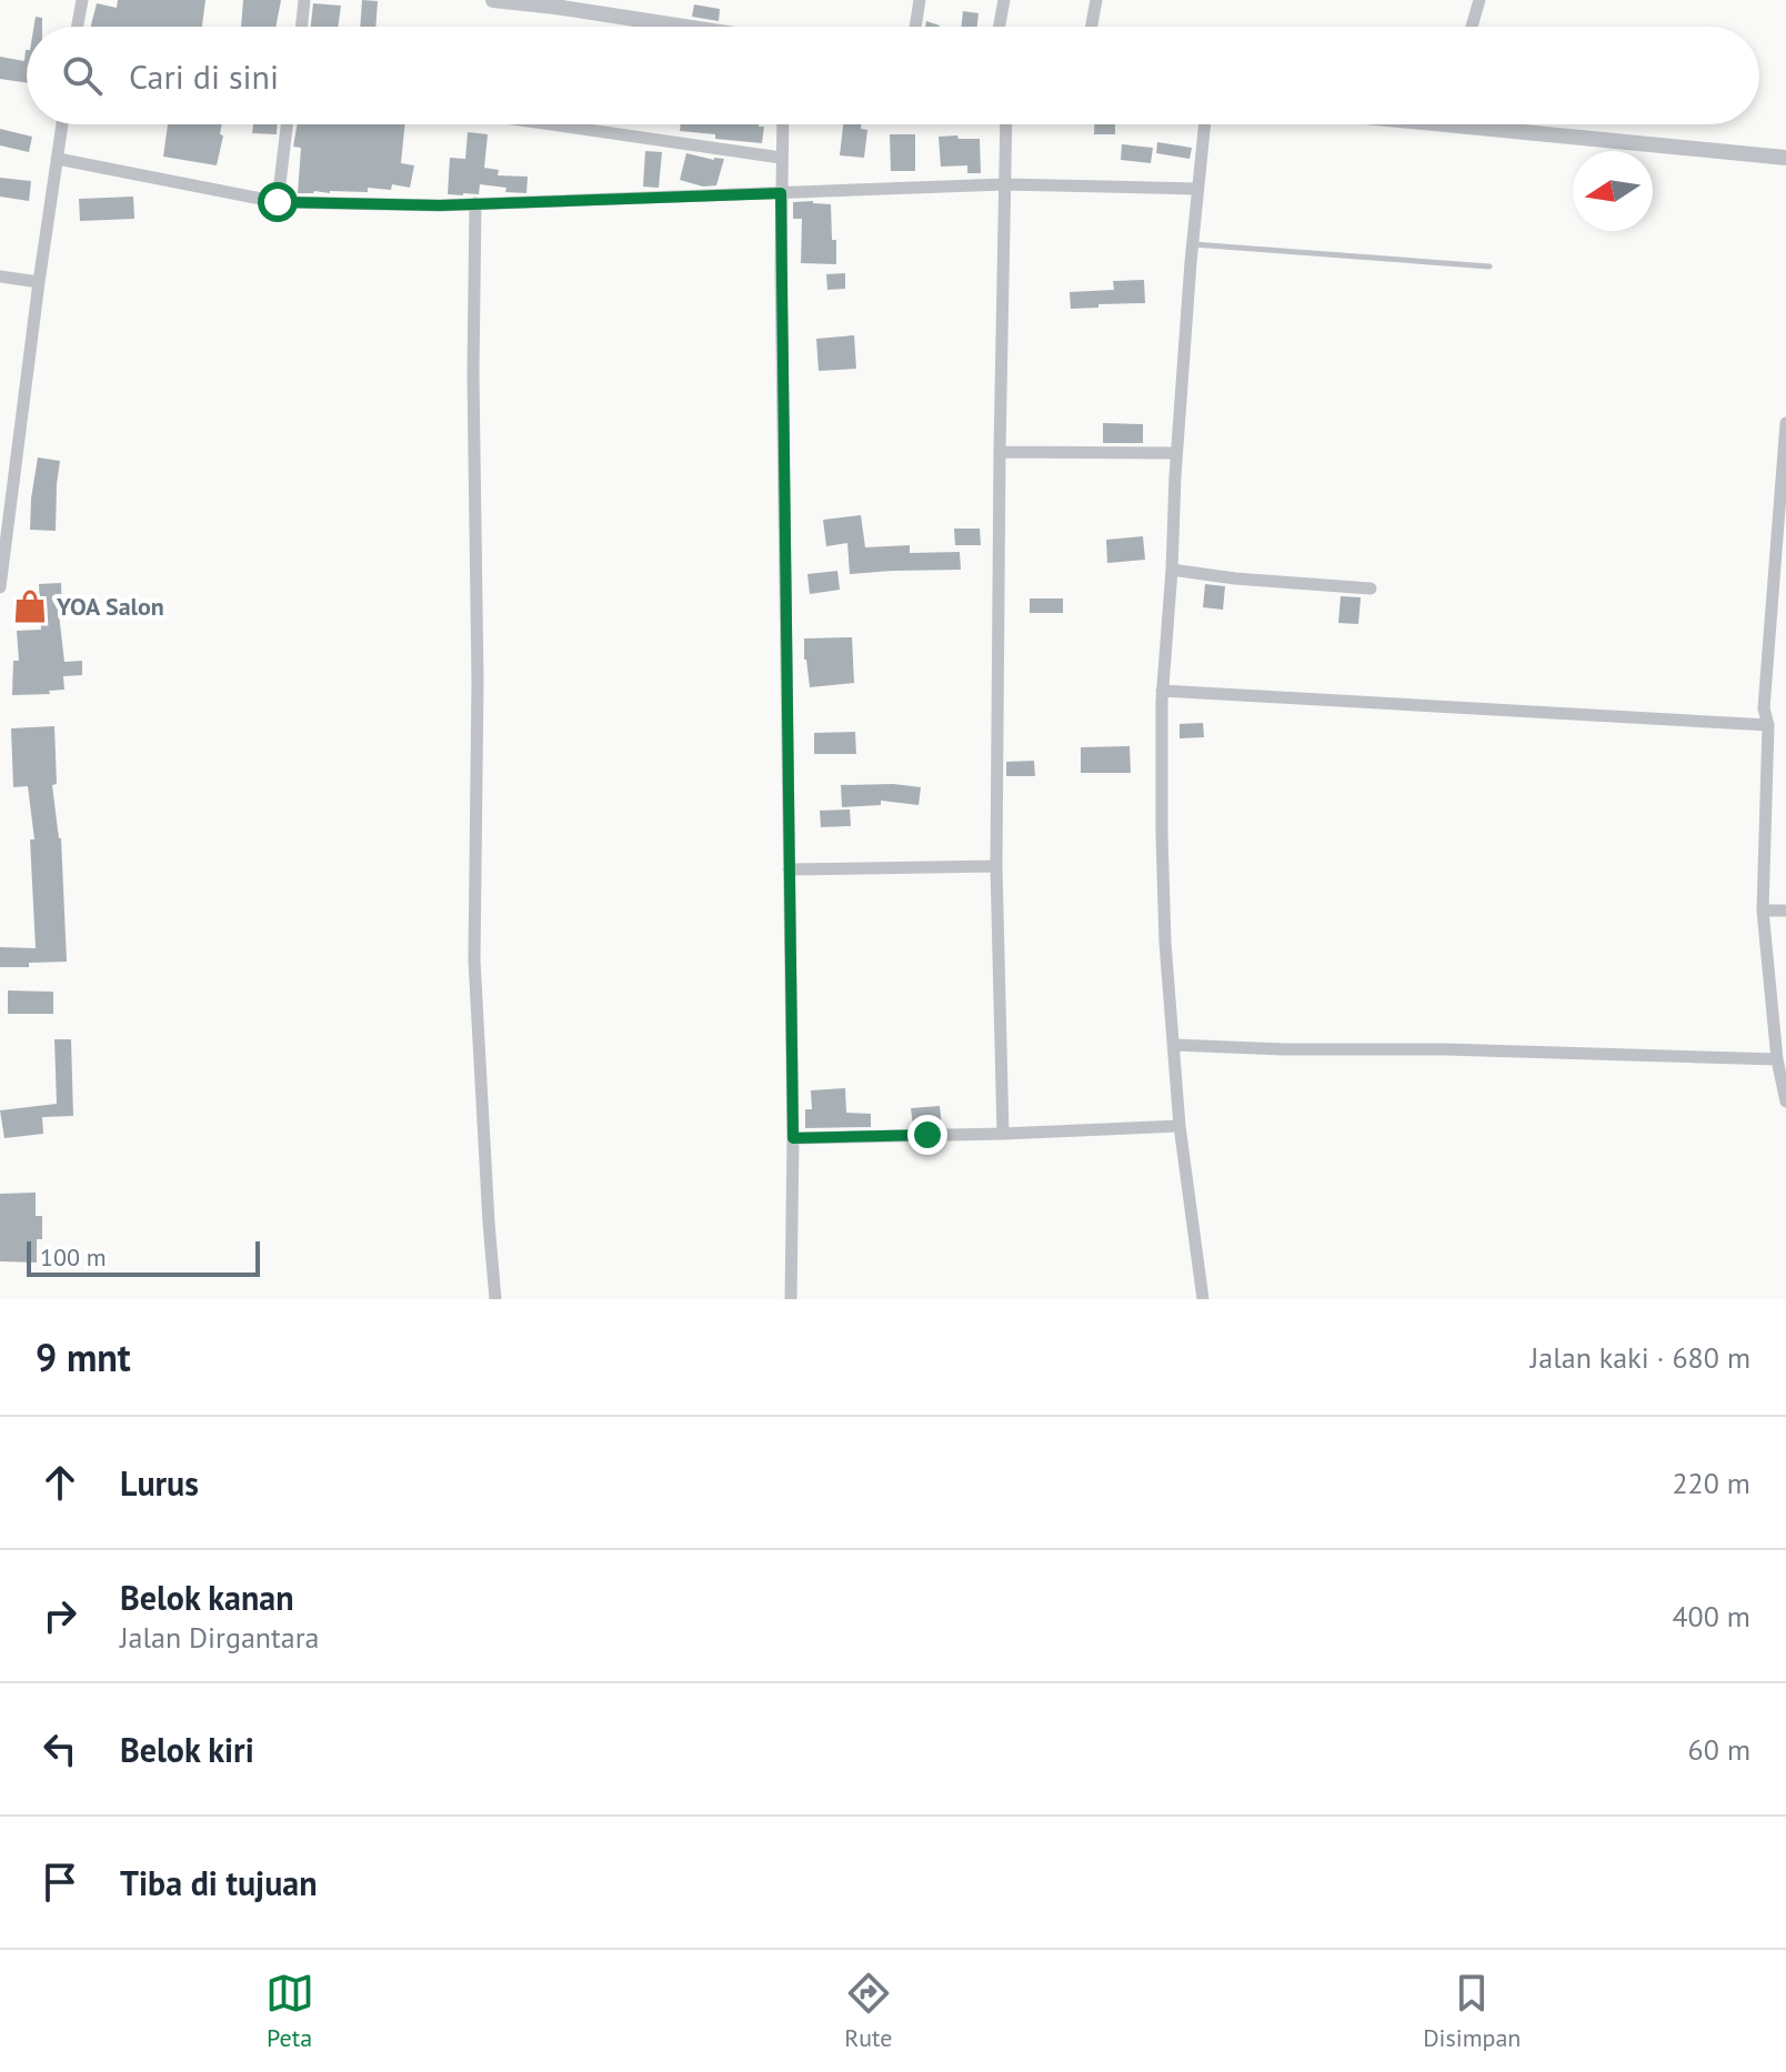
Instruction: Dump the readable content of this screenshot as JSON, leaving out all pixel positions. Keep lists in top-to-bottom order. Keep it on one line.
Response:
{"places":{"shop":["YOA Salon"]},"scale_bar":"100 m","north":"left","page":{"search":"Cari di sini","scale":"100 m","heading":["9 mnt","Jalan kaki · 680 m"],"list":[["Lurus","220 m"],["Belok kanan","Jalan Dirgantara","400 m"],["Belok kiri","60 m"],"Tiba di tujuan"],"nav":["Peta","Rute","Disimpan"]}}
